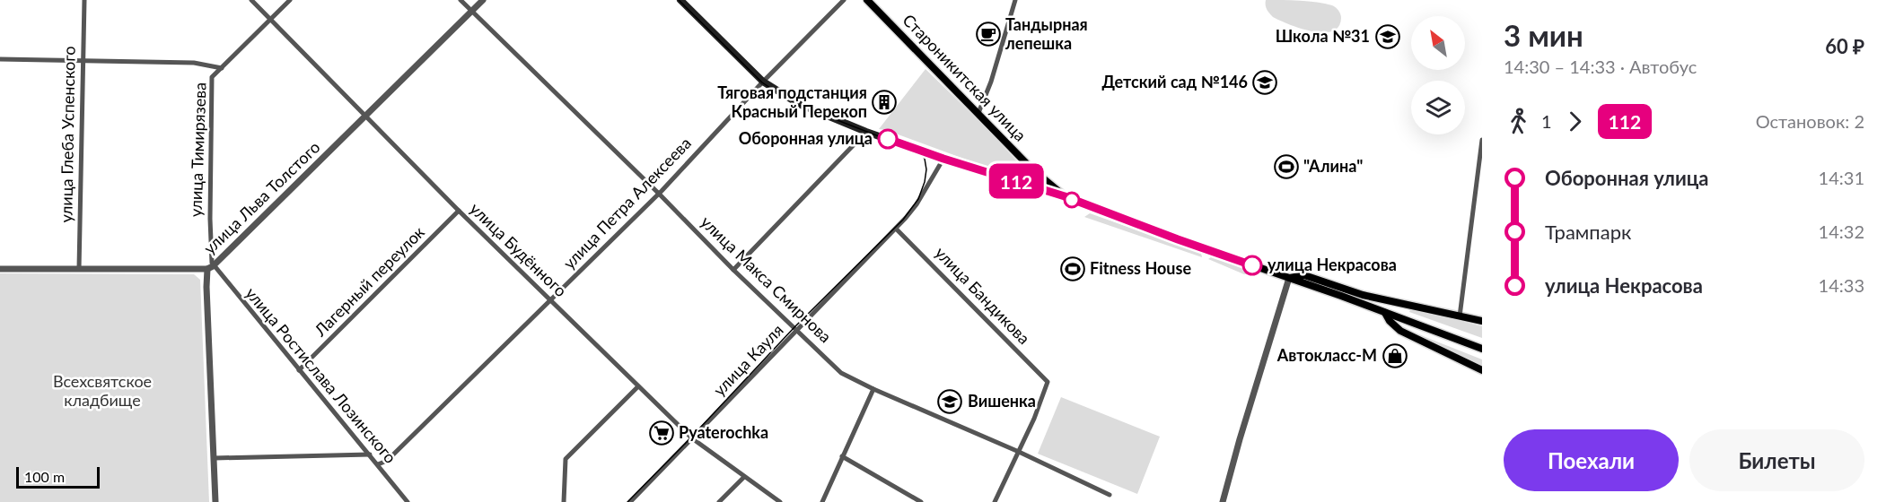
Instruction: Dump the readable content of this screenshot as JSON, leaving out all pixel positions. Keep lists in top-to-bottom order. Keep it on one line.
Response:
{"streets":{"main road":["Староникитская улица"],"street":["улица Глеба Успенского","улица Тимирязева","улица Льва Толстого","улица Петра Алексеева","улица Будённого","улица Макса Смирнова","Лагерный переулок","улица Бандикова","улица Кауля","улица Ростислава Лозинского"]},"crossings":[["улица Глеба Успенского","улица Льва Толстого"],["улица Тимирязева","улица Льва Толстого"],["улица Тимирязева","улица Будённого"],["улица Тимирязева","улица Ростислава Лозинского"],["улица Льва Толстого","улица Будённого"],["улица Льва Толстого","улица Макса Смирнова"],["улица Льва Толстого","улица Ростислава Лозинского"],["улица Петра Алексеева","улица Будённого"],["улица Петра Алексеева","улица Макса Смирнова"],["улица Петра Алексеева","улица Ростислава Лозинского"],["улица Будённого","Лагерный переулок"],["улица Будённого","улица Кауля"],["улица Макса Смирнова","улица Бандикова"],["улица Макса Смирнова","улица Кауля"],["Лагерный переулок","улица Ростислава Лозинского"],["улица Бандикова","улица Кауля"]],"parks":["Всехсвятское кладбище"],"places":{"cafe":["Тандырная лепешка"],"school or university":["Школа №31","Детский сад №146","Вишенка"],"building":["Тяговая подстанция Красный Перекоп"],"other":["Оборонная улица","улица Некрасова"],"sports":["\"Алина\"","Fitness House"],"shop":["Автокласс-М"],"supermarket":["Pyaterochka"]},"lines":["bus line 112"],"scale_bar":"100 m","north":"top left","page":{"on_map":"112","heading":["3 мин","14:30 – 14:33 · Автобус","60 ₽"],"legs":["1","112","Остановок: 2"],"list":[{"name":"Оборонная улица","value":"14:31"},{"name":"Трампарк","value":"14:32"},{"name":"улица Некрасова","value":"14:33"}],"buttons":["Поехали","Билеты"],"scale":"100 m"}}
